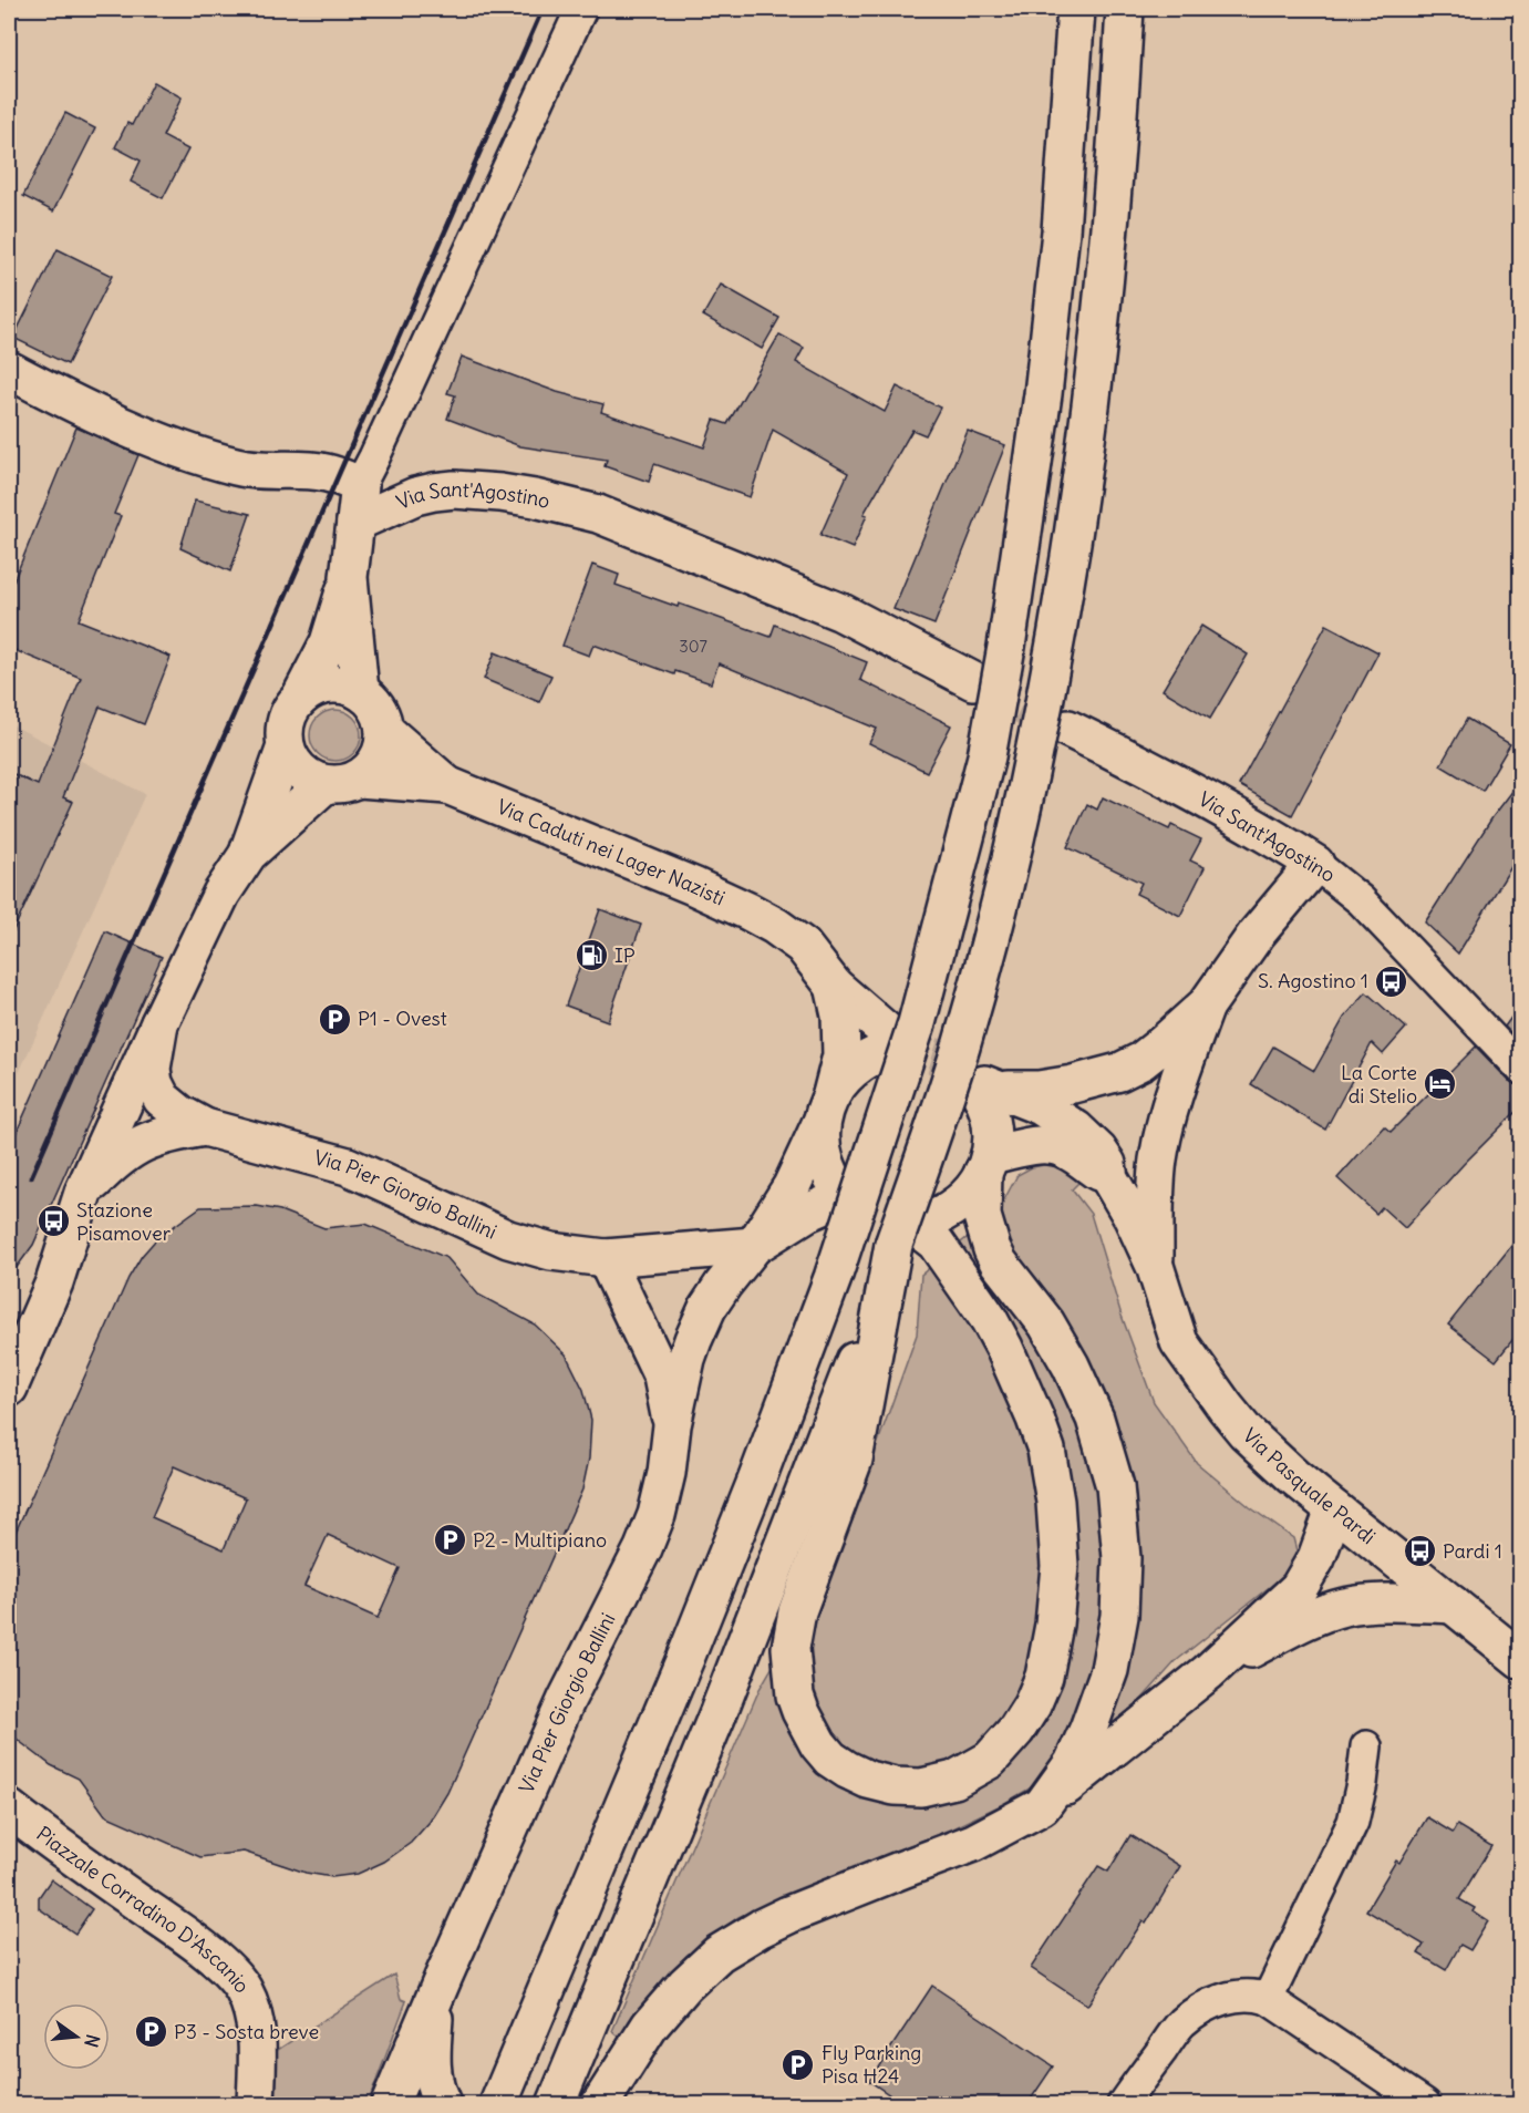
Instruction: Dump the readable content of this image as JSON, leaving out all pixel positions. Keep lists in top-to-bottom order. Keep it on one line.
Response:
{"streets":{"main road":["Via Sant'Agostino","Via Caduti nei Lager Nazisti","Via Pier Giorgio Ballini","Via Pasquale Pardi","Piazzale Corradino D'Ascanio"]},"crossings":[["Via Sant'Agostino","Via Pasquale Pardi"],["Via Caduti nei Lager Nazisti","Via Pier Giorgio Ballini"]],"places":{"fuel station":["IP"],"bus stop":["S. Agostino 1","Stazione Pisamover","Pardi 1"],"parking":["P1 - Ovest","P2 - Multipiano","P3 - Sosta breve","Fly Parking Pisa H24"],"hotel":["La Corte di Stelio"]},"house_numbers":["307"],"north":"right"}
